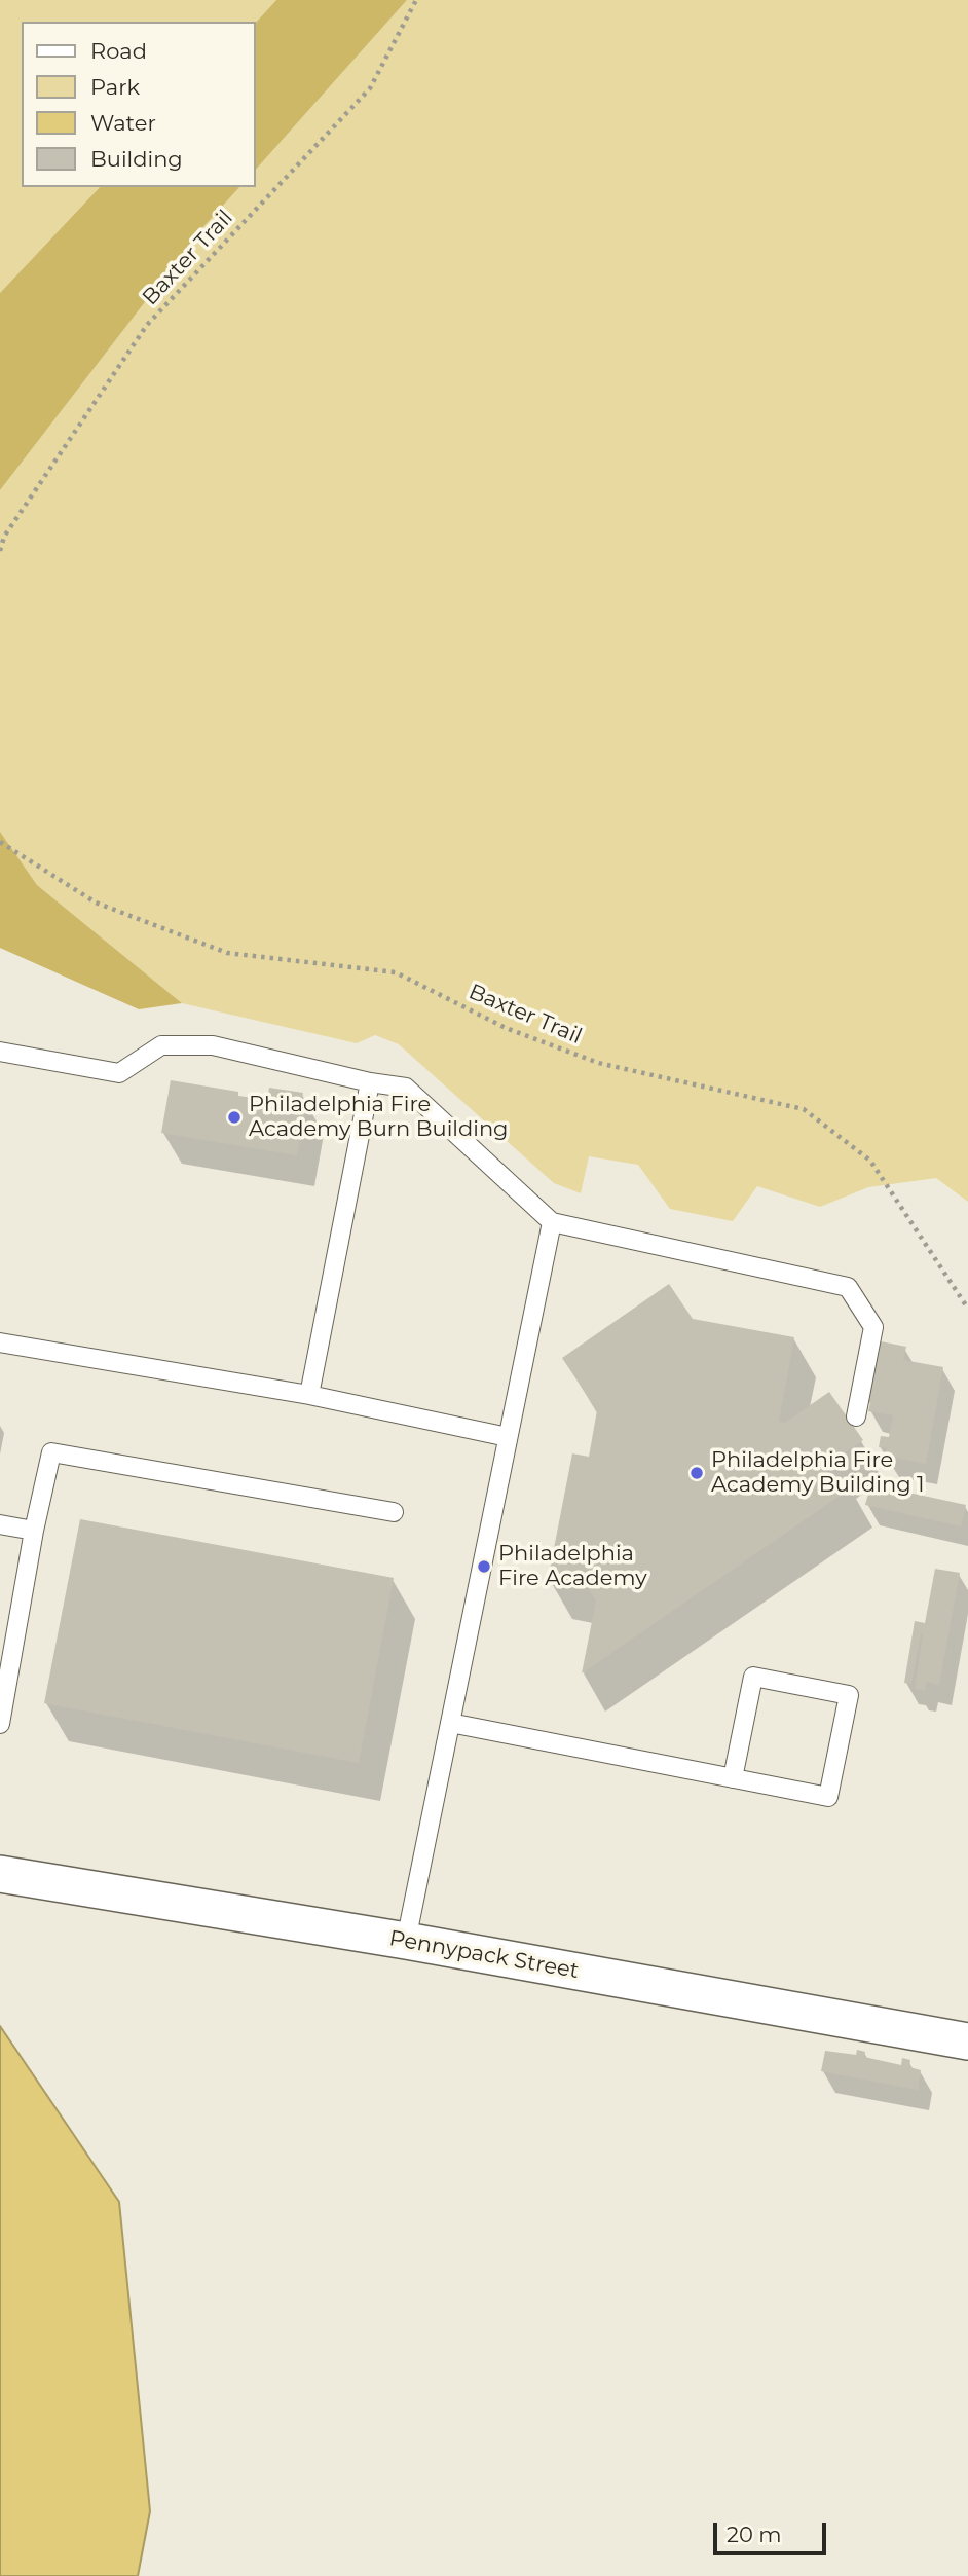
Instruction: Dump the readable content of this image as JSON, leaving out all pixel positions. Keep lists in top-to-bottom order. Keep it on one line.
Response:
{"streets":{"street":["Pennypack Street"],"path":["Baxter Trail"]},"places":["Philadelphia Fire Academy Burn Building","Philadelphia Fire Academy Building 1","Philadelphia Fire Academy"],"legend":["Road","Park","Water","Building"],"scale_bar":"20 m"}
